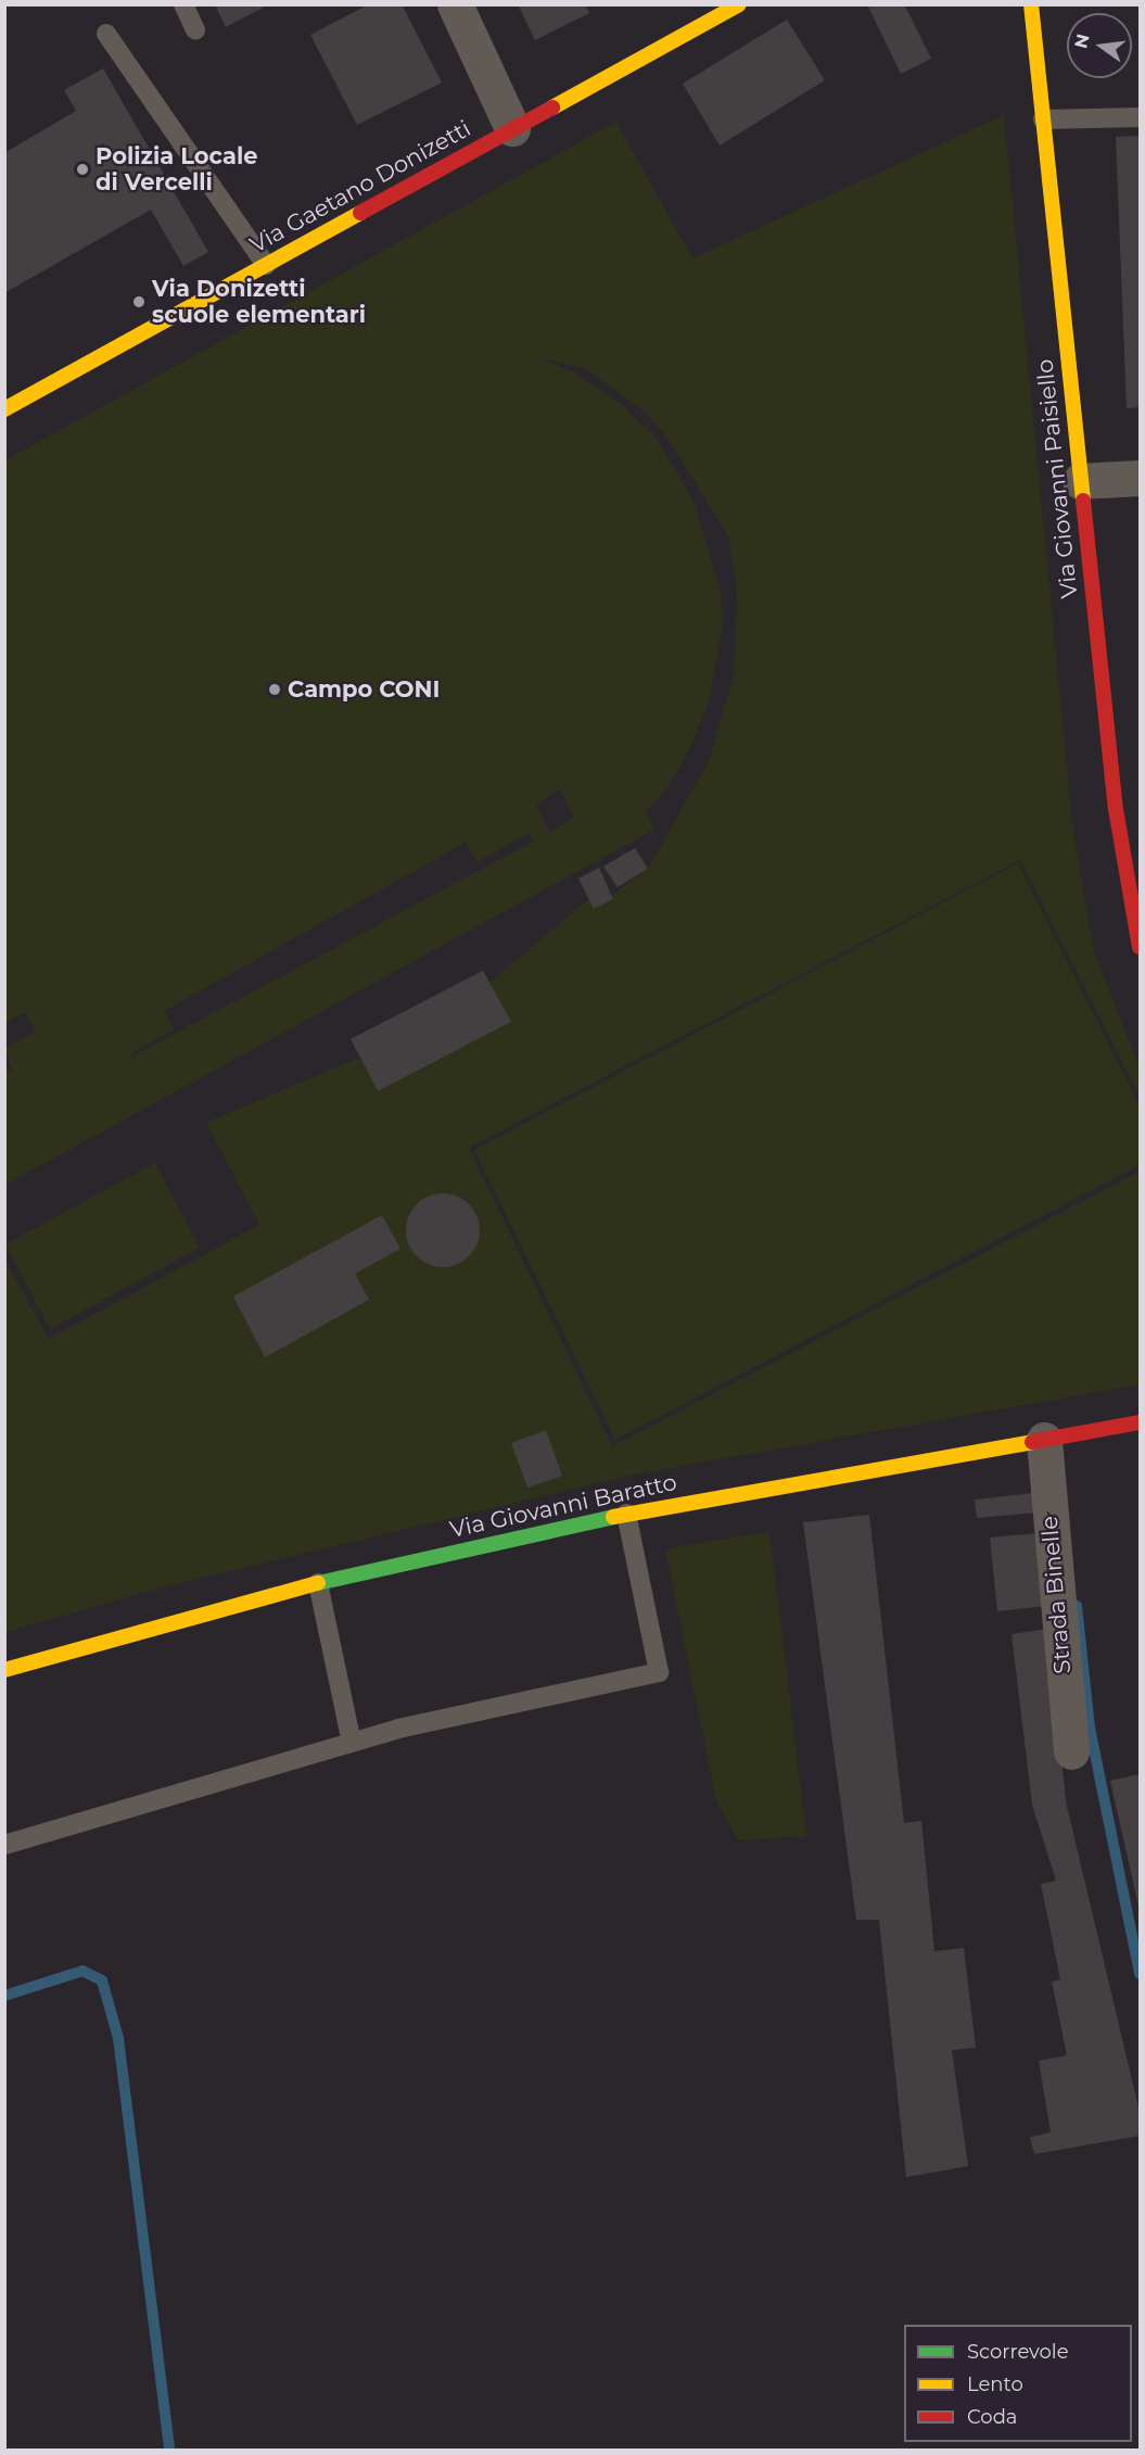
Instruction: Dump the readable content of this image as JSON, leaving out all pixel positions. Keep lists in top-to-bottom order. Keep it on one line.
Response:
{"streets":{"street":["Via Gaetano Donizetti","Via Giovanni Paisiello","Via Giovanni Baratto","Strada Binelle"]},"crossings":[["Via Giovanni Baratto","Strada Binelle"]],"places":["Polizia Locale di Vercelli","Via Donizetti scuole elementari","Campo CONI"],"legend":["Scorrevole","Lento","Coda"],"north":"left"}
